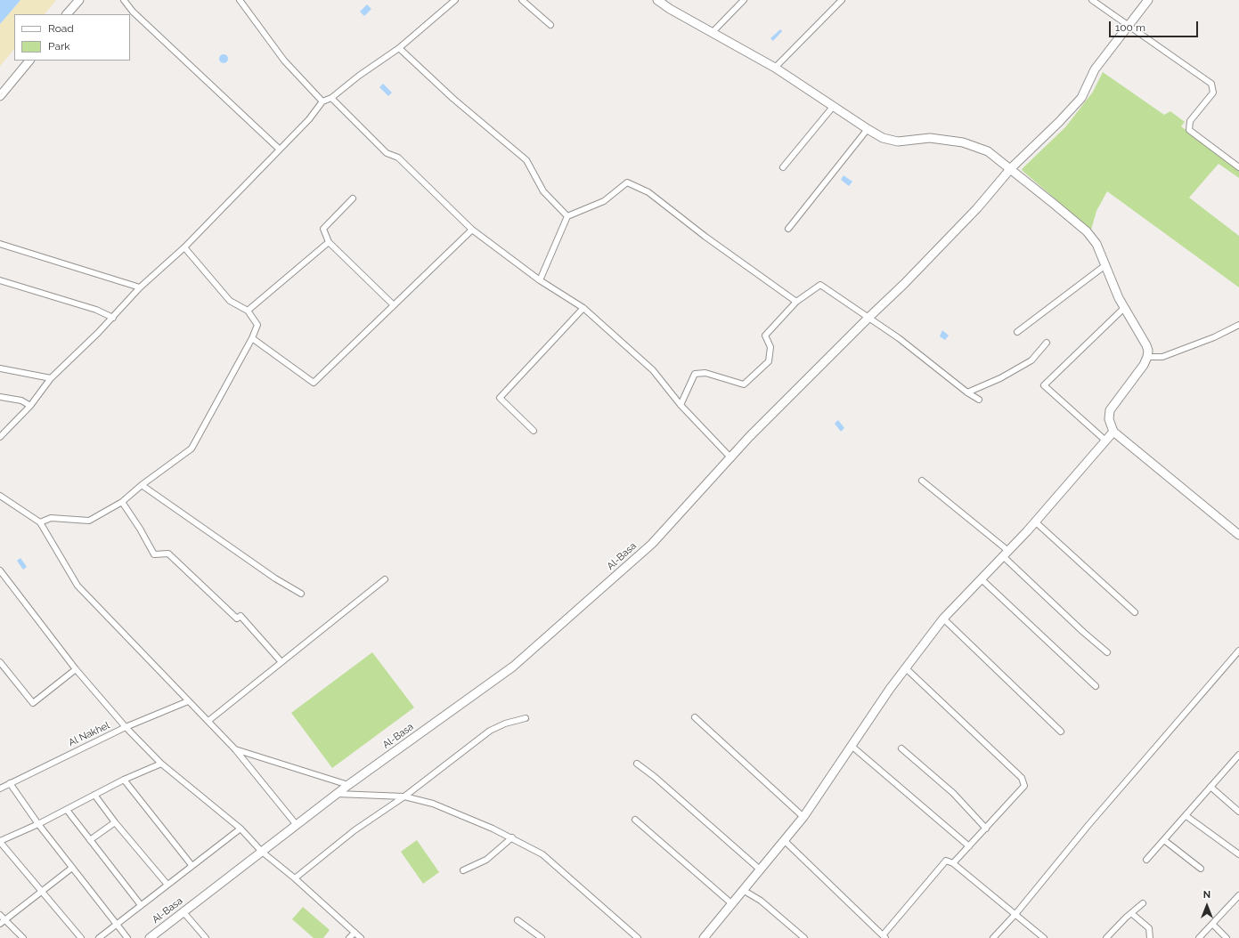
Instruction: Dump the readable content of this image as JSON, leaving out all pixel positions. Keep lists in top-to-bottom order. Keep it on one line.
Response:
{"streets":{"street":["Al-Basa","Al Nakhel"]},"legend":["Road","Park"],"scale_bar":"100 m","north":"top"}
